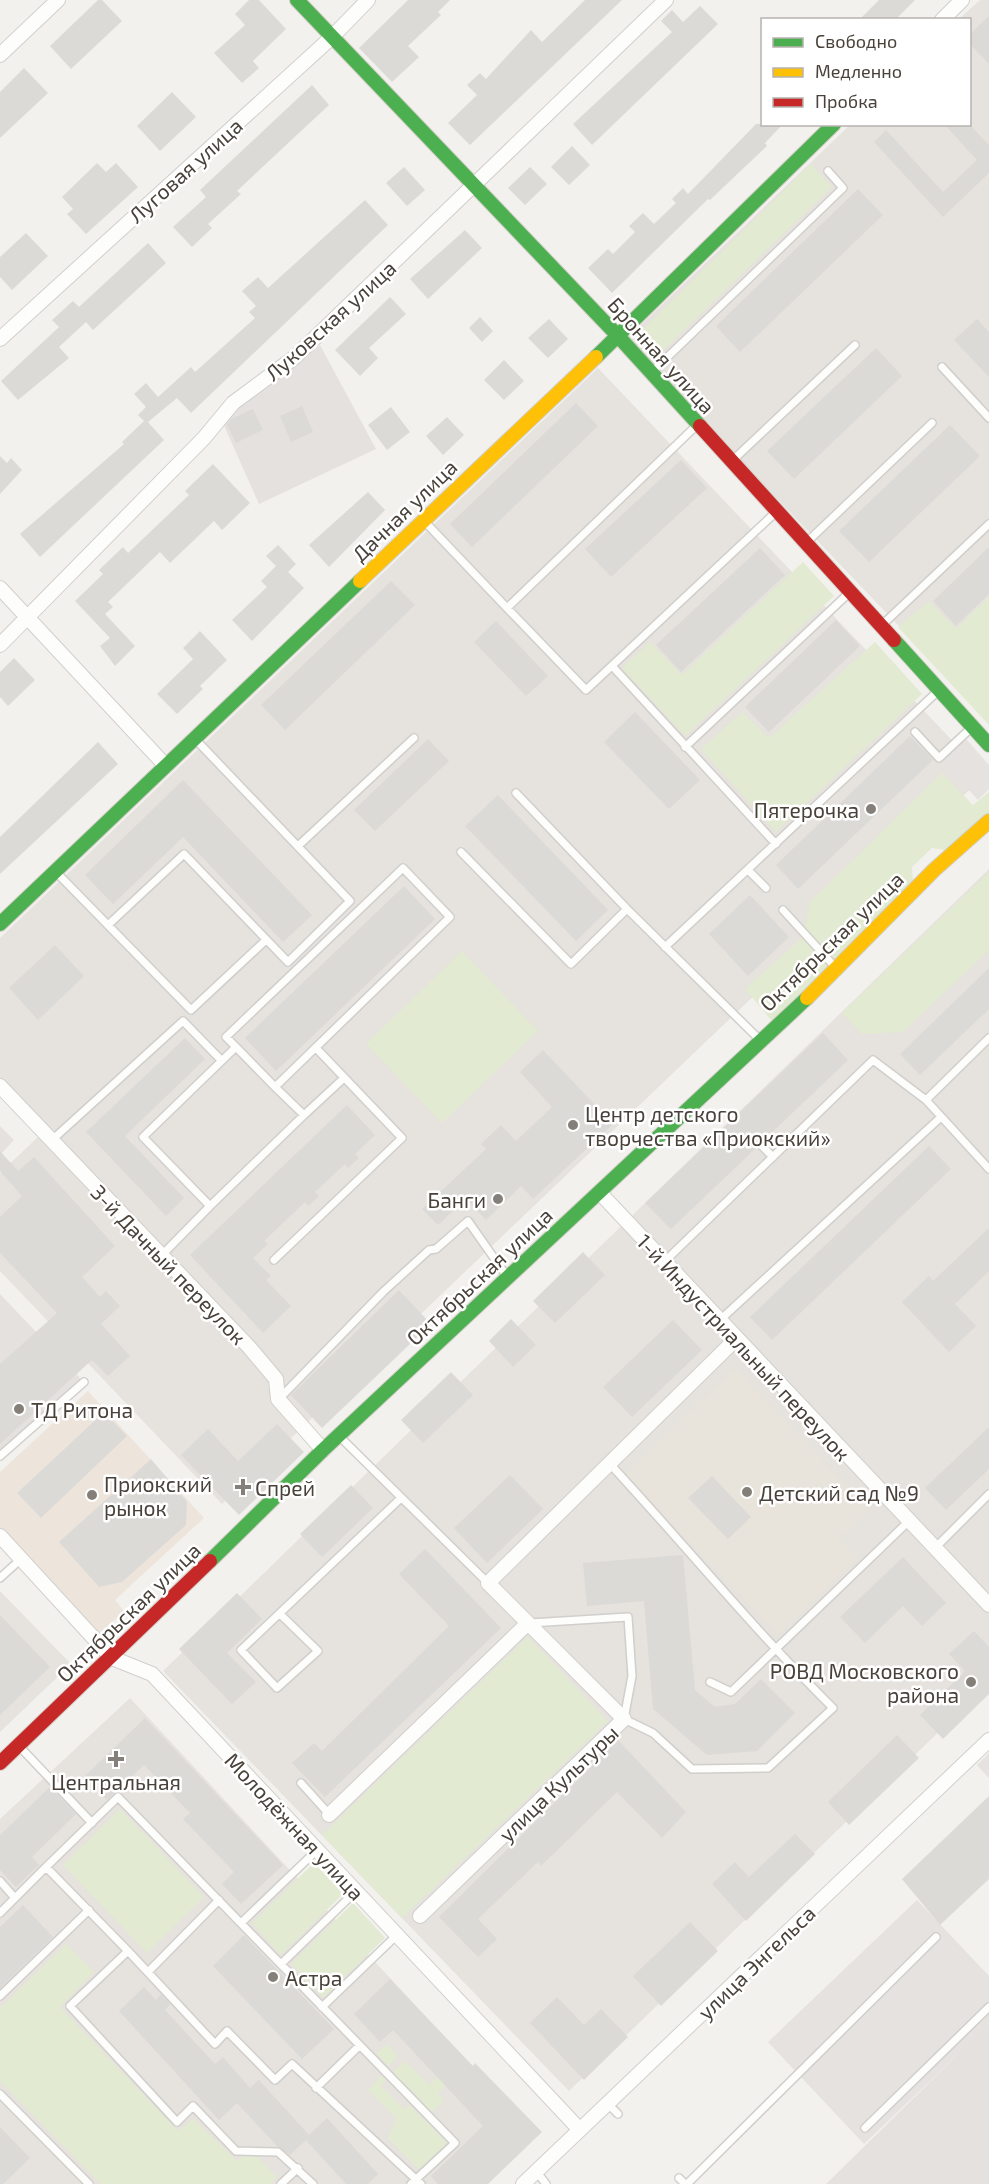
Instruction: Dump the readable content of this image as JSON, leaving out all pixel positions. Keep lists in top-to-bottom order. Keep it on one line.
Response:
{"streets":{"street":["Луговая улица","Луковская улица","Бронная улица","Дачная улица","Октябрьская улица","3-й Дачный переулок","1-й Индустриальный переулок","улица Культуры","Молодёжная улица","улица Энгельса"]},"crossings":[["Луговая улица","Бронная улица"],["Луковская улица","Бронная улица"],["Бронная улица","Дачная улица"],["Октябрьская улица","3-й Дачный переулок"],["Октябрьская улица","1-й Индустриальный переулок"],["Октябрьская улица","Молодёжная улица"],["Молодёжная улица","улица Энгельса"]],"places":{"other":["Пятерочка","Центр детского творчества «Приокский»","Банги","ТД Ритона","Детский сад №9","Приокский рынок","РОВД Московского района","Астра"],"health":["Спрей","Центральная"]},"legend":["Свободно","Медленно","Пробка"]}
